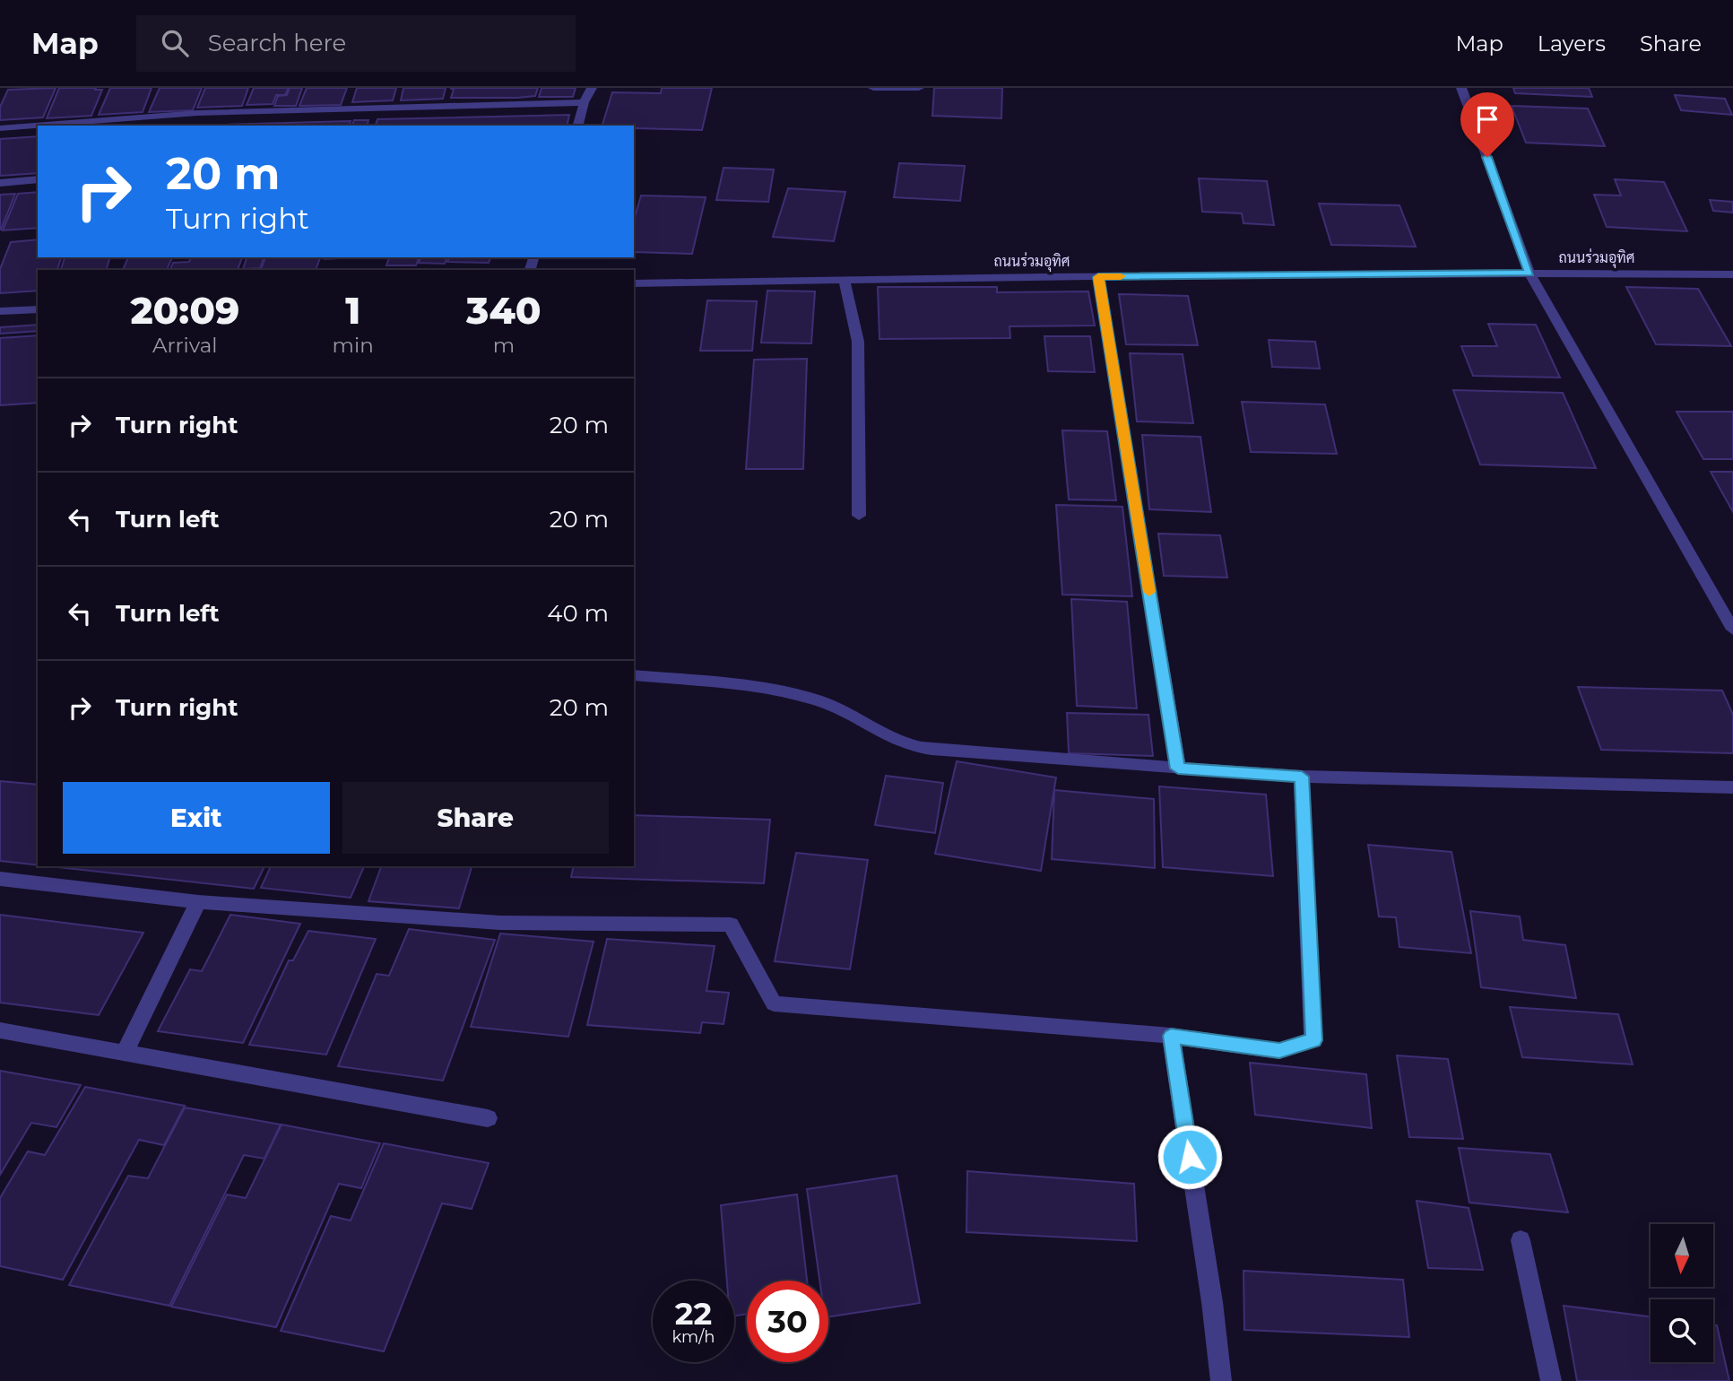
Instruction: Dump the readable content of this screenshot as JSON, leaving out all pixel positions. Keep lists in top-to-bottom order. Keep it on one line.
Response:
{"streets":{"street":["ถนนร่วมอุทิศ"]},"north":"bottom","page":{"header":"Map","search":"Search here","nav":["Map","Layers","Share"],"turn":["20 m","Turn right"],"eta":["20:09","Arrival","1","min","340","m"],"list":[{"name":"Turn right","value":"20 m"},{"name":"Turn left","value":"20 m"},{"name":"Turn left","value":"40 m"},{"name":"Turn right","value":"20 m"}],"buttons":["Exit","Share"],"speed":"22 km/h","limit":"30"}}
